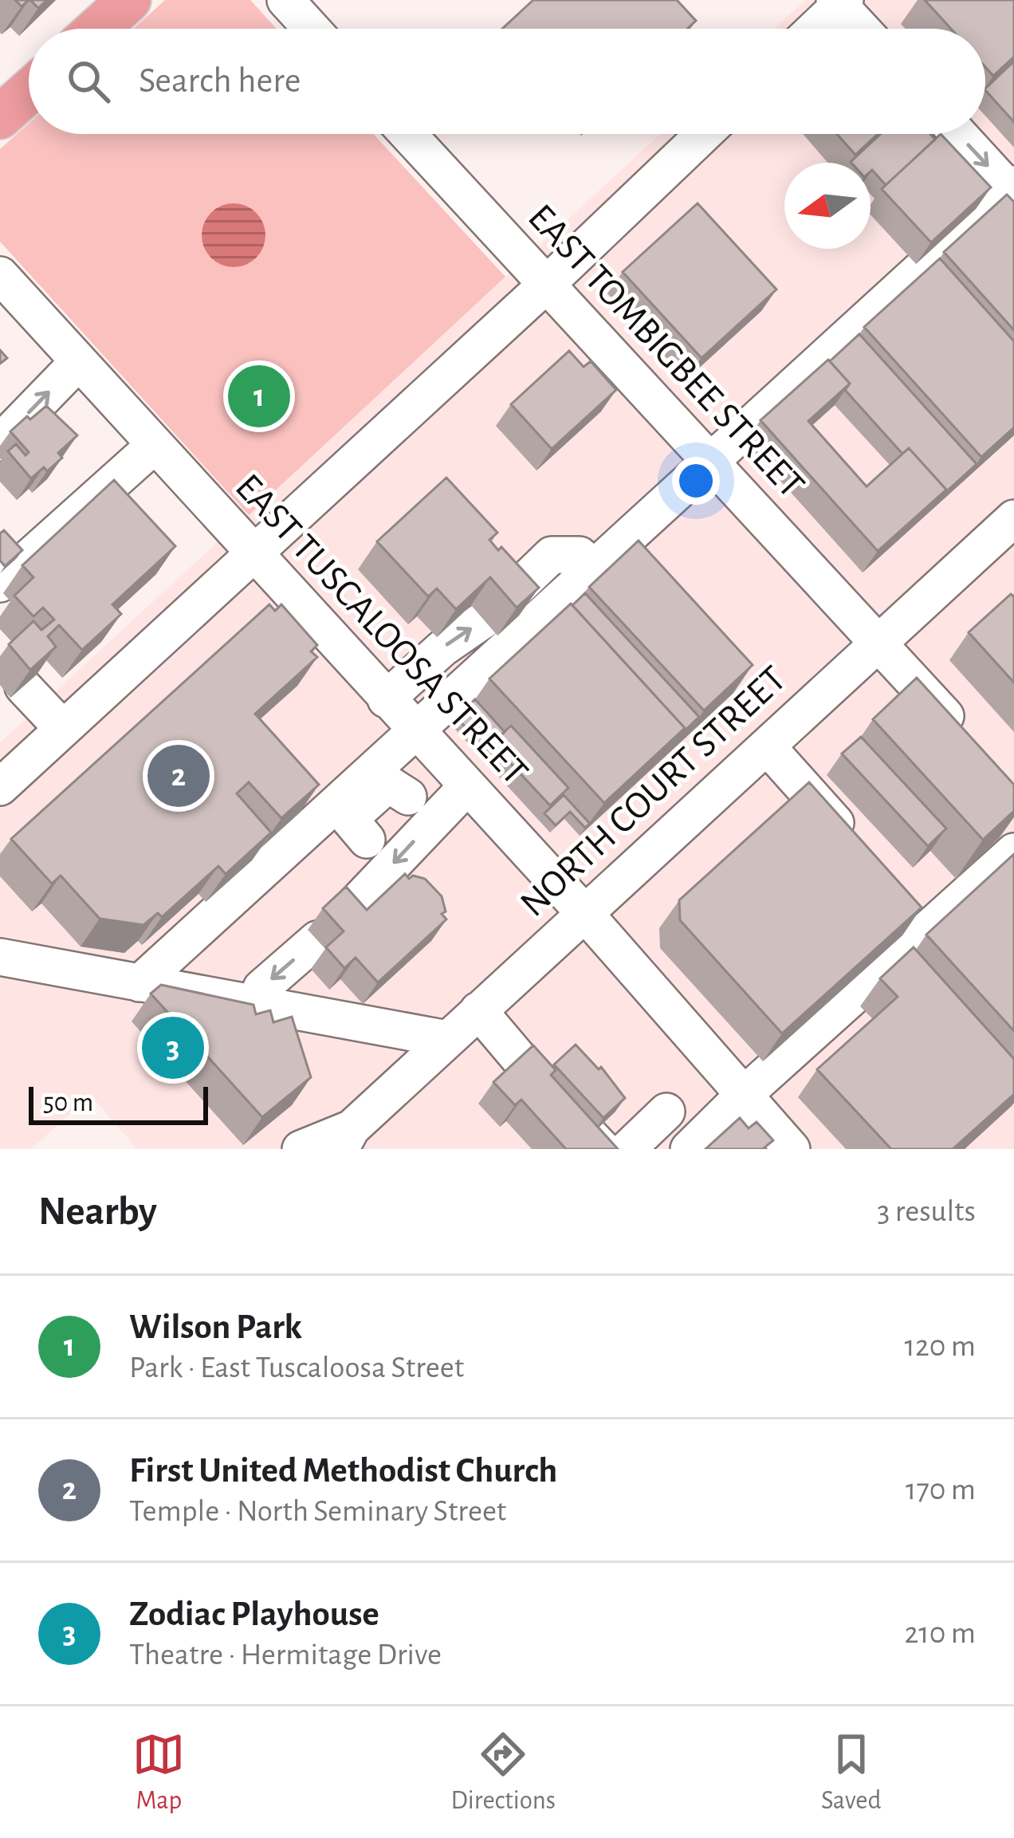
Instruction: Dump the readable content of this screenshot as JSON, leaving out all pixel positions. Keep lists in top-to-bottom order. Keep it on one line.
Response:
{"streets":{"street":["EAST TOMBIGBEE STREET","EAST TUSCALOOSA STREET","NORTH COURT STREET"]},"crossings":[["EAST TOMBIGBEE STREET","NORTH COURT STREET"],["EAST TUSCALOOSA STREET","NORTH COURT STREET"]],"scale_bar":"50 m","north":"left","page":{"search":"Search here","pins":["1","2","3"],"scale":"50 m","heading":["Nearby","3 results"],"list":[{"mark":"1","name":"Wilson Park","note":"Park · East Tuscaloosa Street","value":"120 m"},{"mark":"2","name":"First United Methodist Church","note":"Temple · North Seminary Street","value":"170 m"},{"mark":"3","name":"Zodiac Playhouse","note":"Theatre · Hermitage Drive","value":"210 m"}],"nav":["Map","Directions","Saved"]}}
